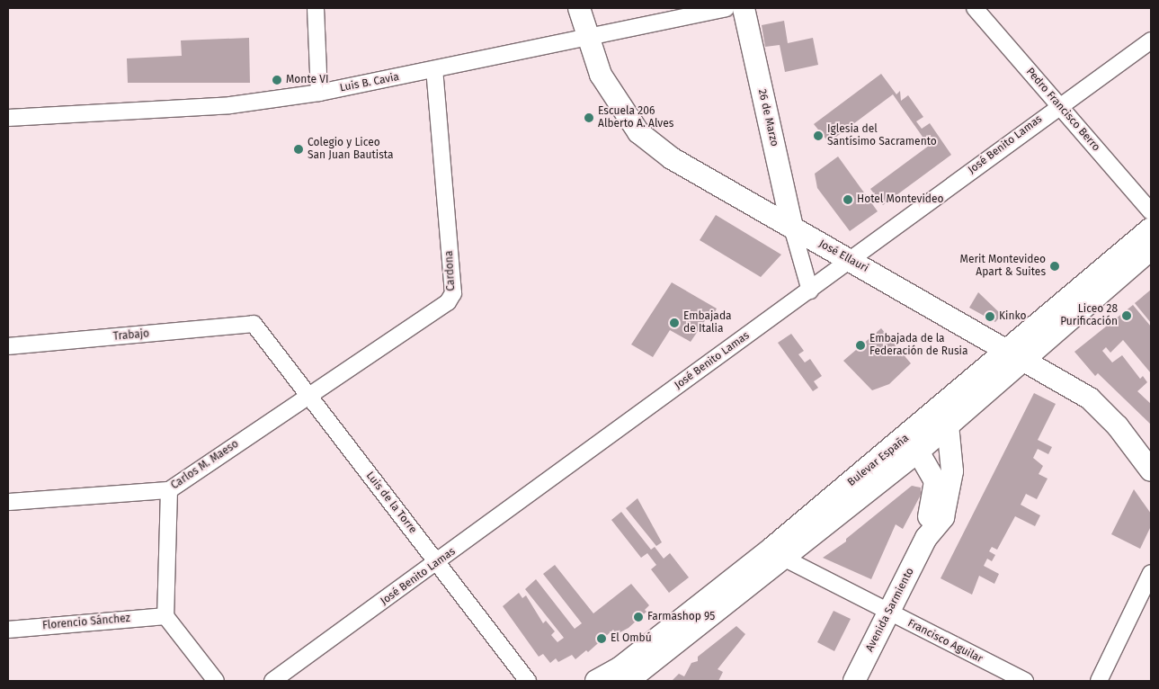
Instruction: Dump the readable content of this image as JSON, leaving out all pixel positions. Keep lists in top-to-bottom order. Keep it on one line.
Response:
{"streets":{"main road":["26 de Marzo","José Ellauri","Bulevar España","Avenida Sarmiento"],"street":["Luis B. Cavia","Pedro Francisco Berro","José Benito Lamas","Cardona","Trabajo","Carlos M. Maeso","Luis de la Torre","Florencio Sánchez","Francisco Aguilar"]},"crossings":[["Luis B. Cavia","José Ellauri"],["Luis B. Cavia","Cardona"],["Pedro Francisco Berro","José Benito Lamas"],["26 de Marzo","José Ellauri"],["José Benito Lamas","José Ellauri"],["José Benito Lamas","Luis de la Torre"],["José Ellauri","Bulevar España"],["Cardona","Carlos M. Maeso"],["Cardona","Luis de la Torre"],["Trabajo","Luis de la Torre"],["Bulevar España","Avenida Sarmiento"],["Bulevar España","Francisco Aguilar"],["Carlos M. Maeso","Luis de la Torre"],["Avenida Sarmiento","Francisco Aguilar"]],"places":["Monte VI","Escuela 206 Alberto A. Alves","Iglesia del Santísimo Sacramento","Colegio y Liceo San Juan Bautista","Hotel Montevideo","Merit Montevideo Apart & Suites","Liceo 28 Purificación","Kinko","Embajada de Italia","Embajada de la Federación de Rusia","Farmashop 95","El Ombú"]}
